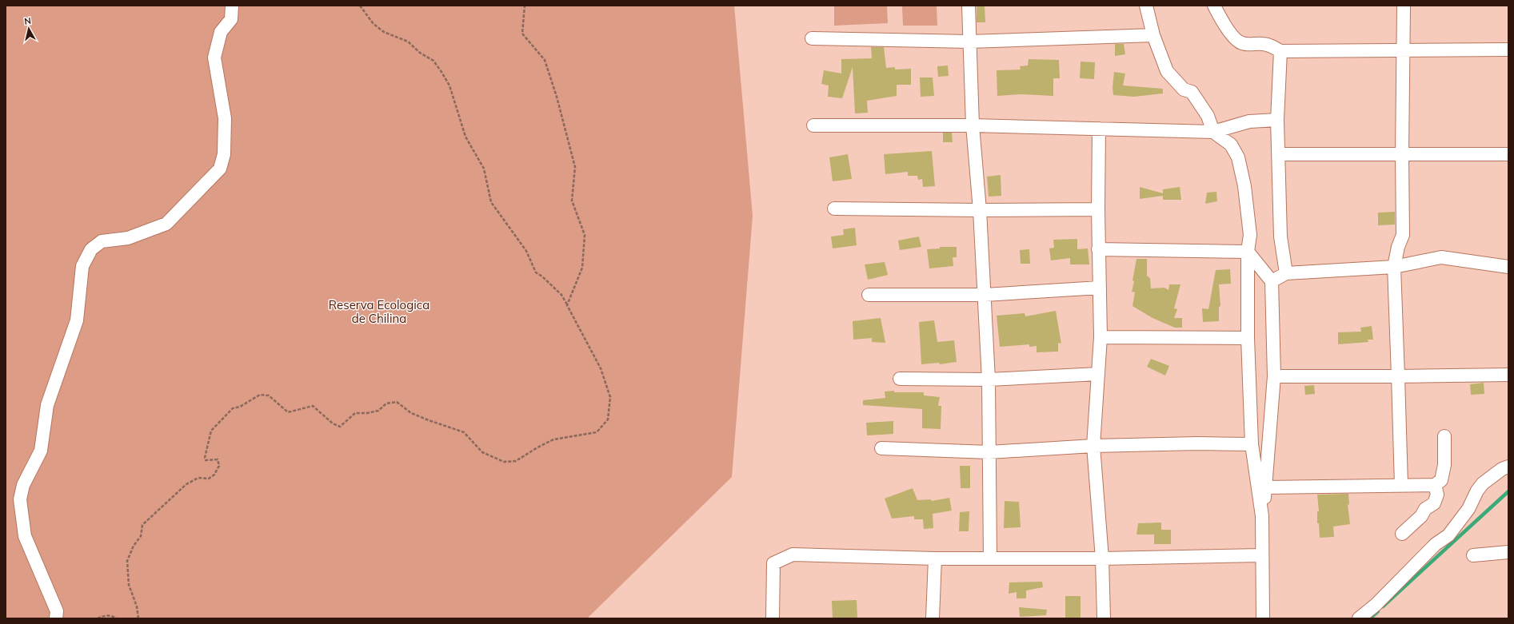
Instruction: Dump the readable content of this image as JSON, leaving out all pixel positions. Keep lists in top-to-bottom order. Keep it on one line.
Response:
{"parks":["Reserva Ecologica de Chilina"],"north":"top"}
